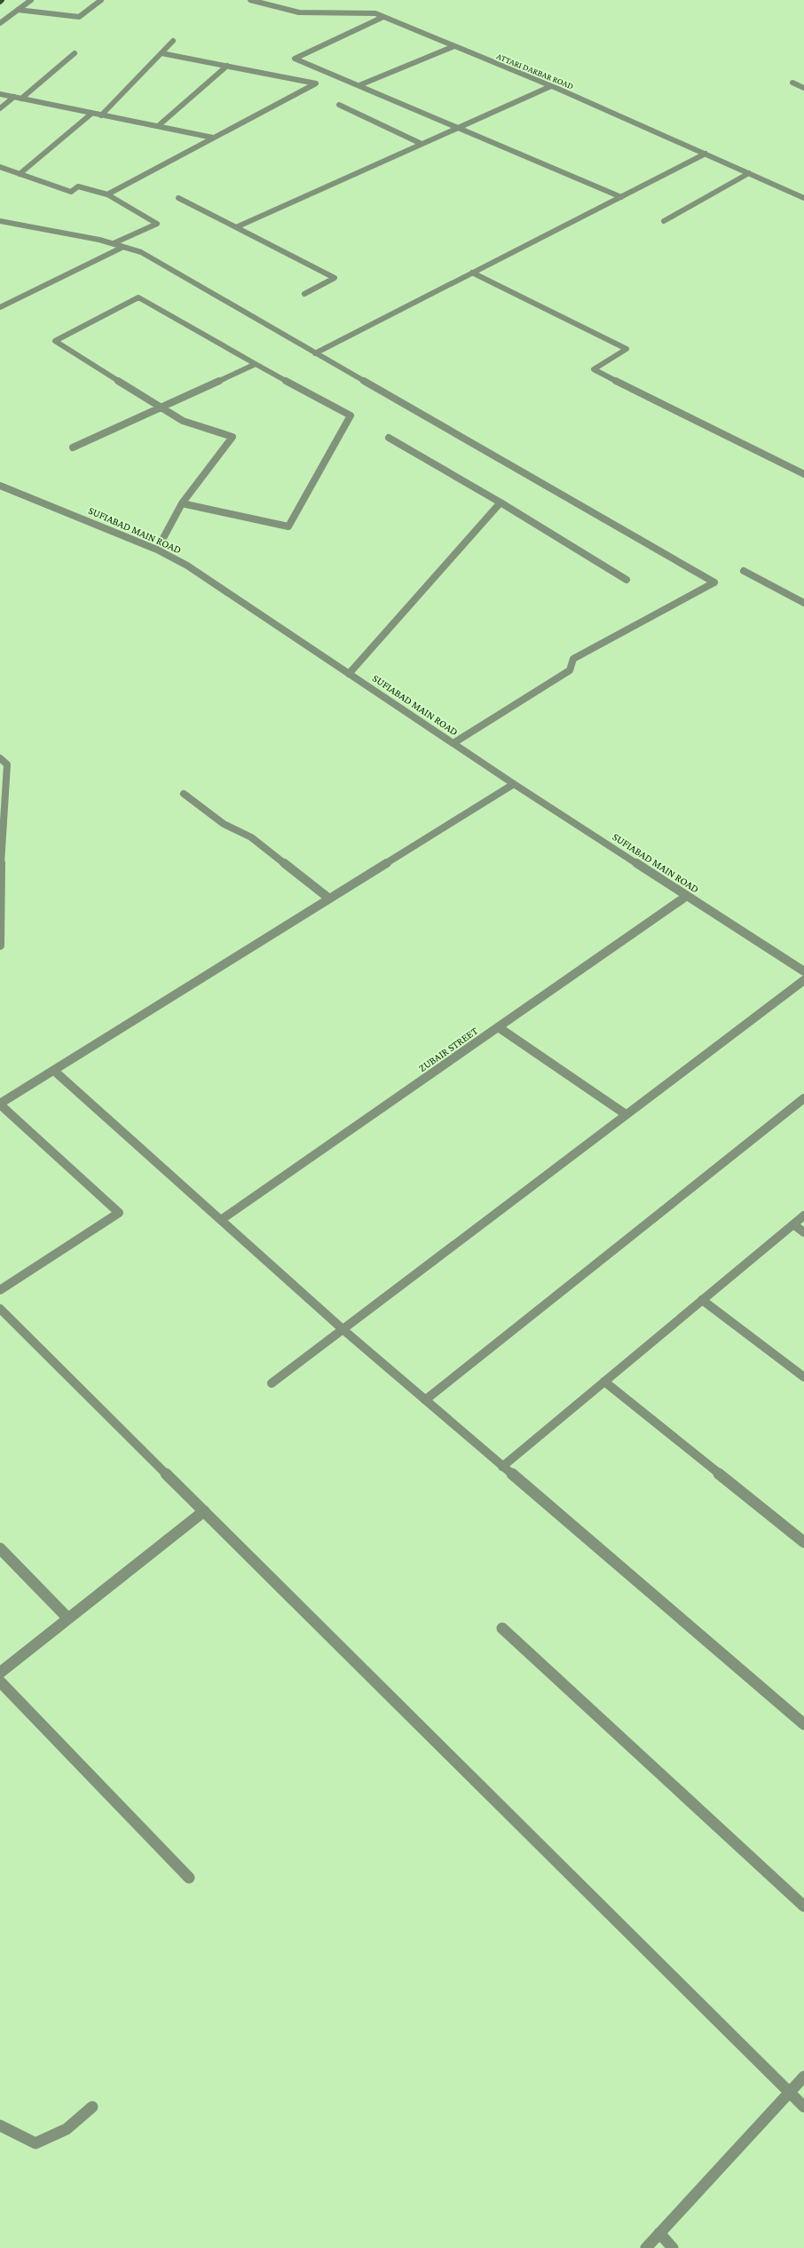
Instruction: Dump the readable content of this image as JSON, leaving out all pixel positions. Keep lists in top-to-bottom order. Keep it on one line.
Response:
{"streets":{"street":["ATTARI DARBAR ROAD","SUFIABAD MAIN ROAD","ZUBAIR STREET"]},"crossings":[["SUFIABAD MAIN ROAD","ZUBAIR STREET"]]}
